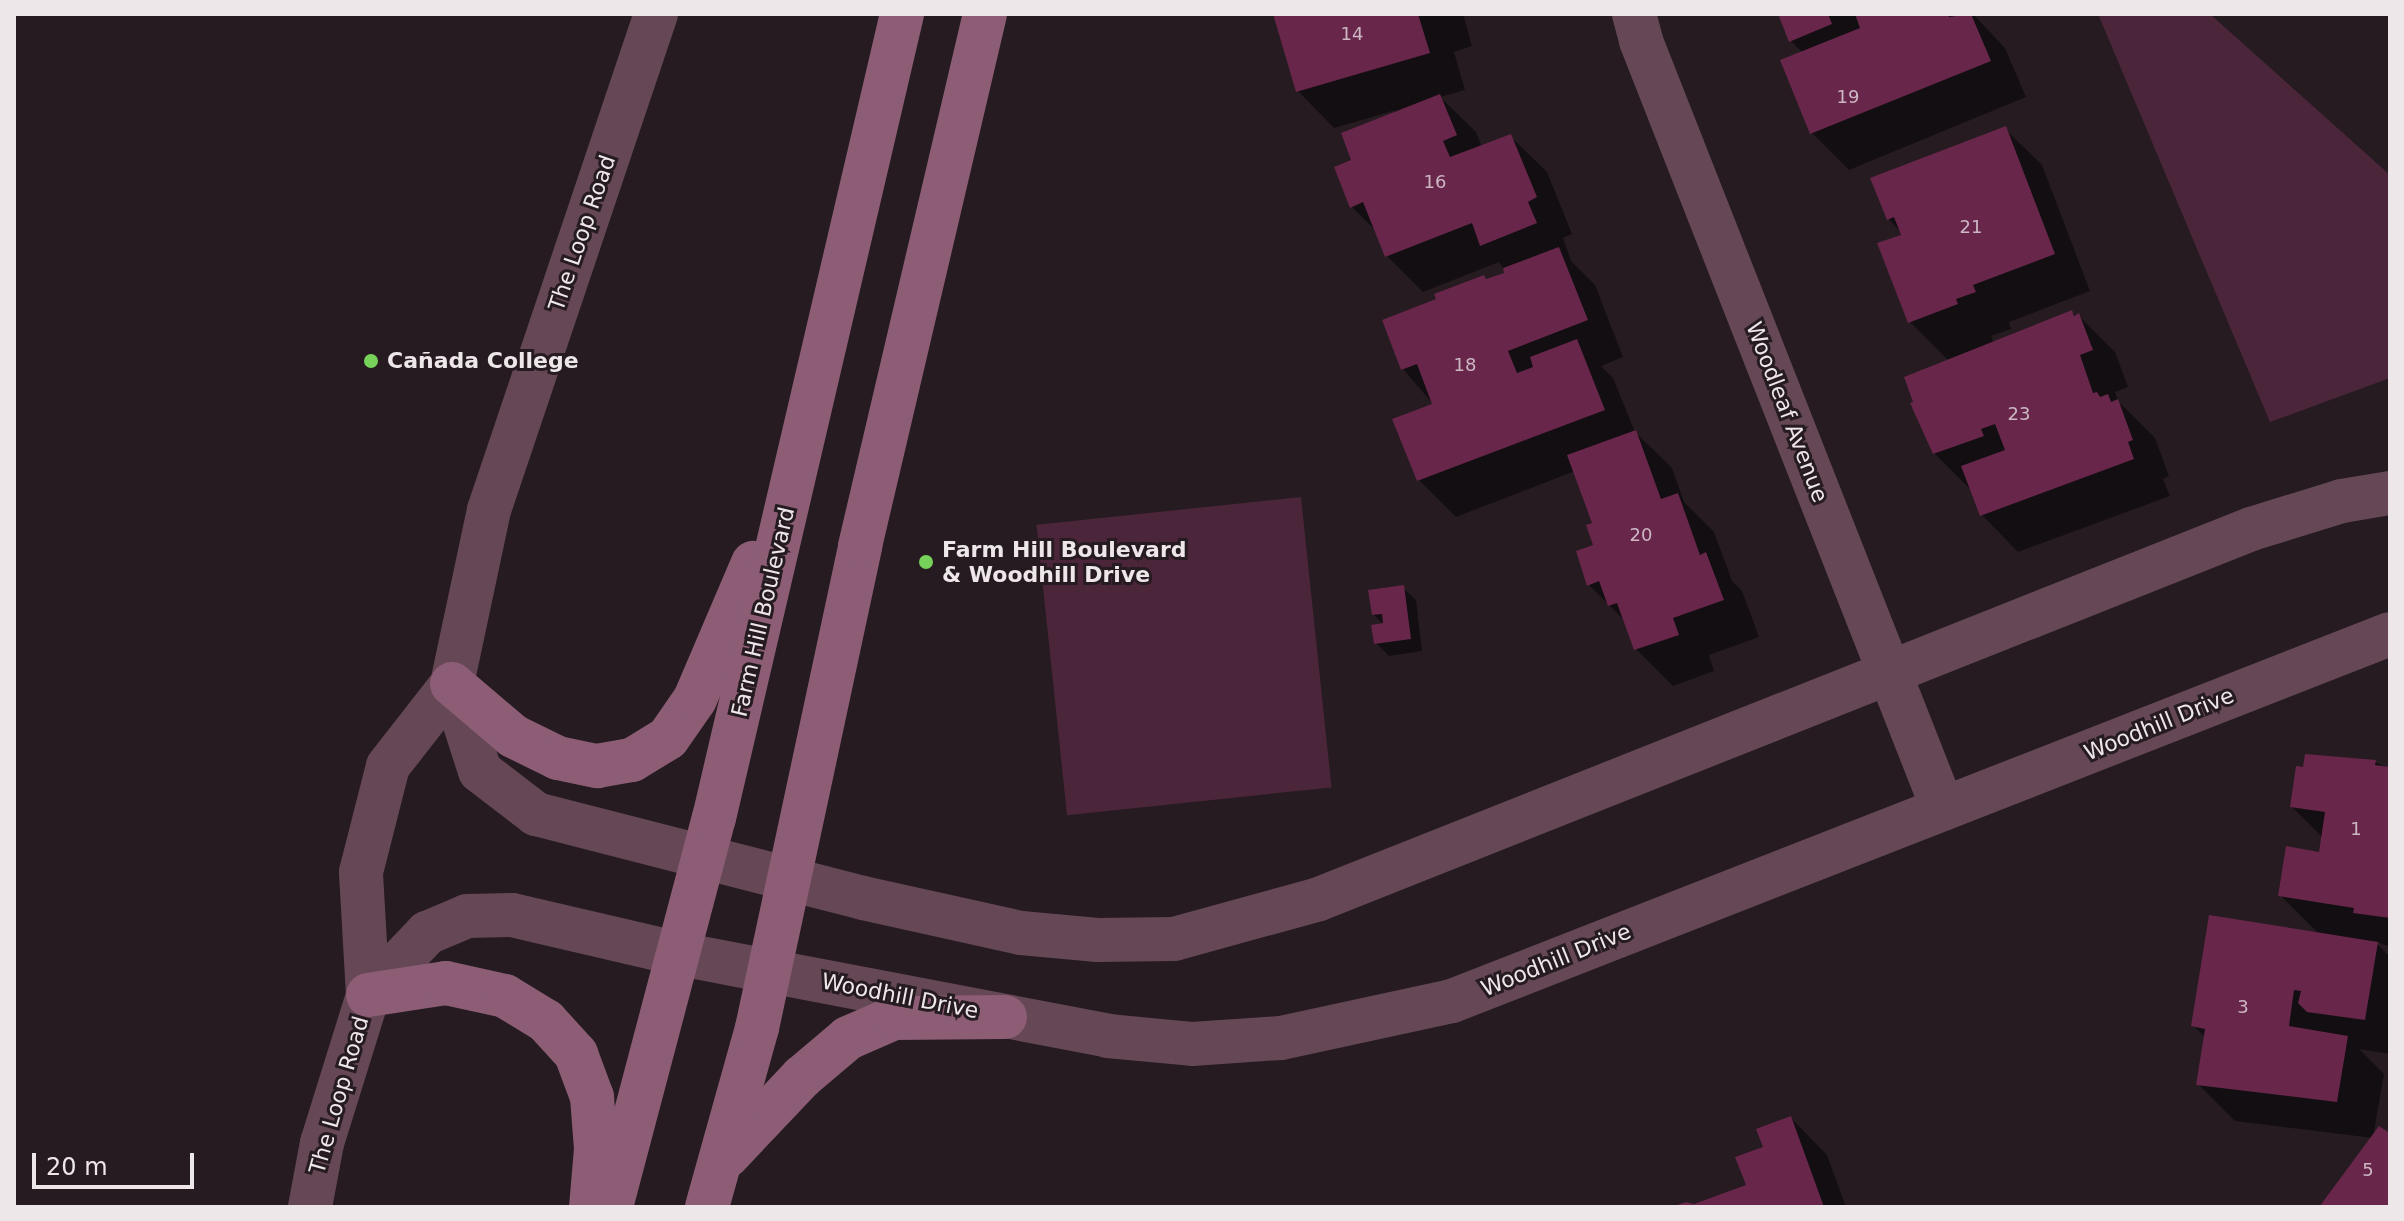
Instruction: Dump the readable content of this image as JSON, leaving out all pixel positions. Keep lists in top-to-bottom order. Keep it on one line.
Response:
{"streets":{"main road":["Farm Hill Boulevard"],"street":["The Loop Road","Woodleaf Avenue","Woodhill Drive"]},"crossings":[["The Loop Road","Farm Hill Boulevard"],["The Loop Road","Woodhill Drive"],["Woodleaf Avenue","Woodhill Drive"],["Farm Hill Boulevard","Woodhill Drive"]],"places":["Cañada College","Farm Hill Boulevard & Woodhill Drive"],"house_numbers":["14","19","16","21","18","23","20","1","3","5"],"scale_bar":"20 m"}
